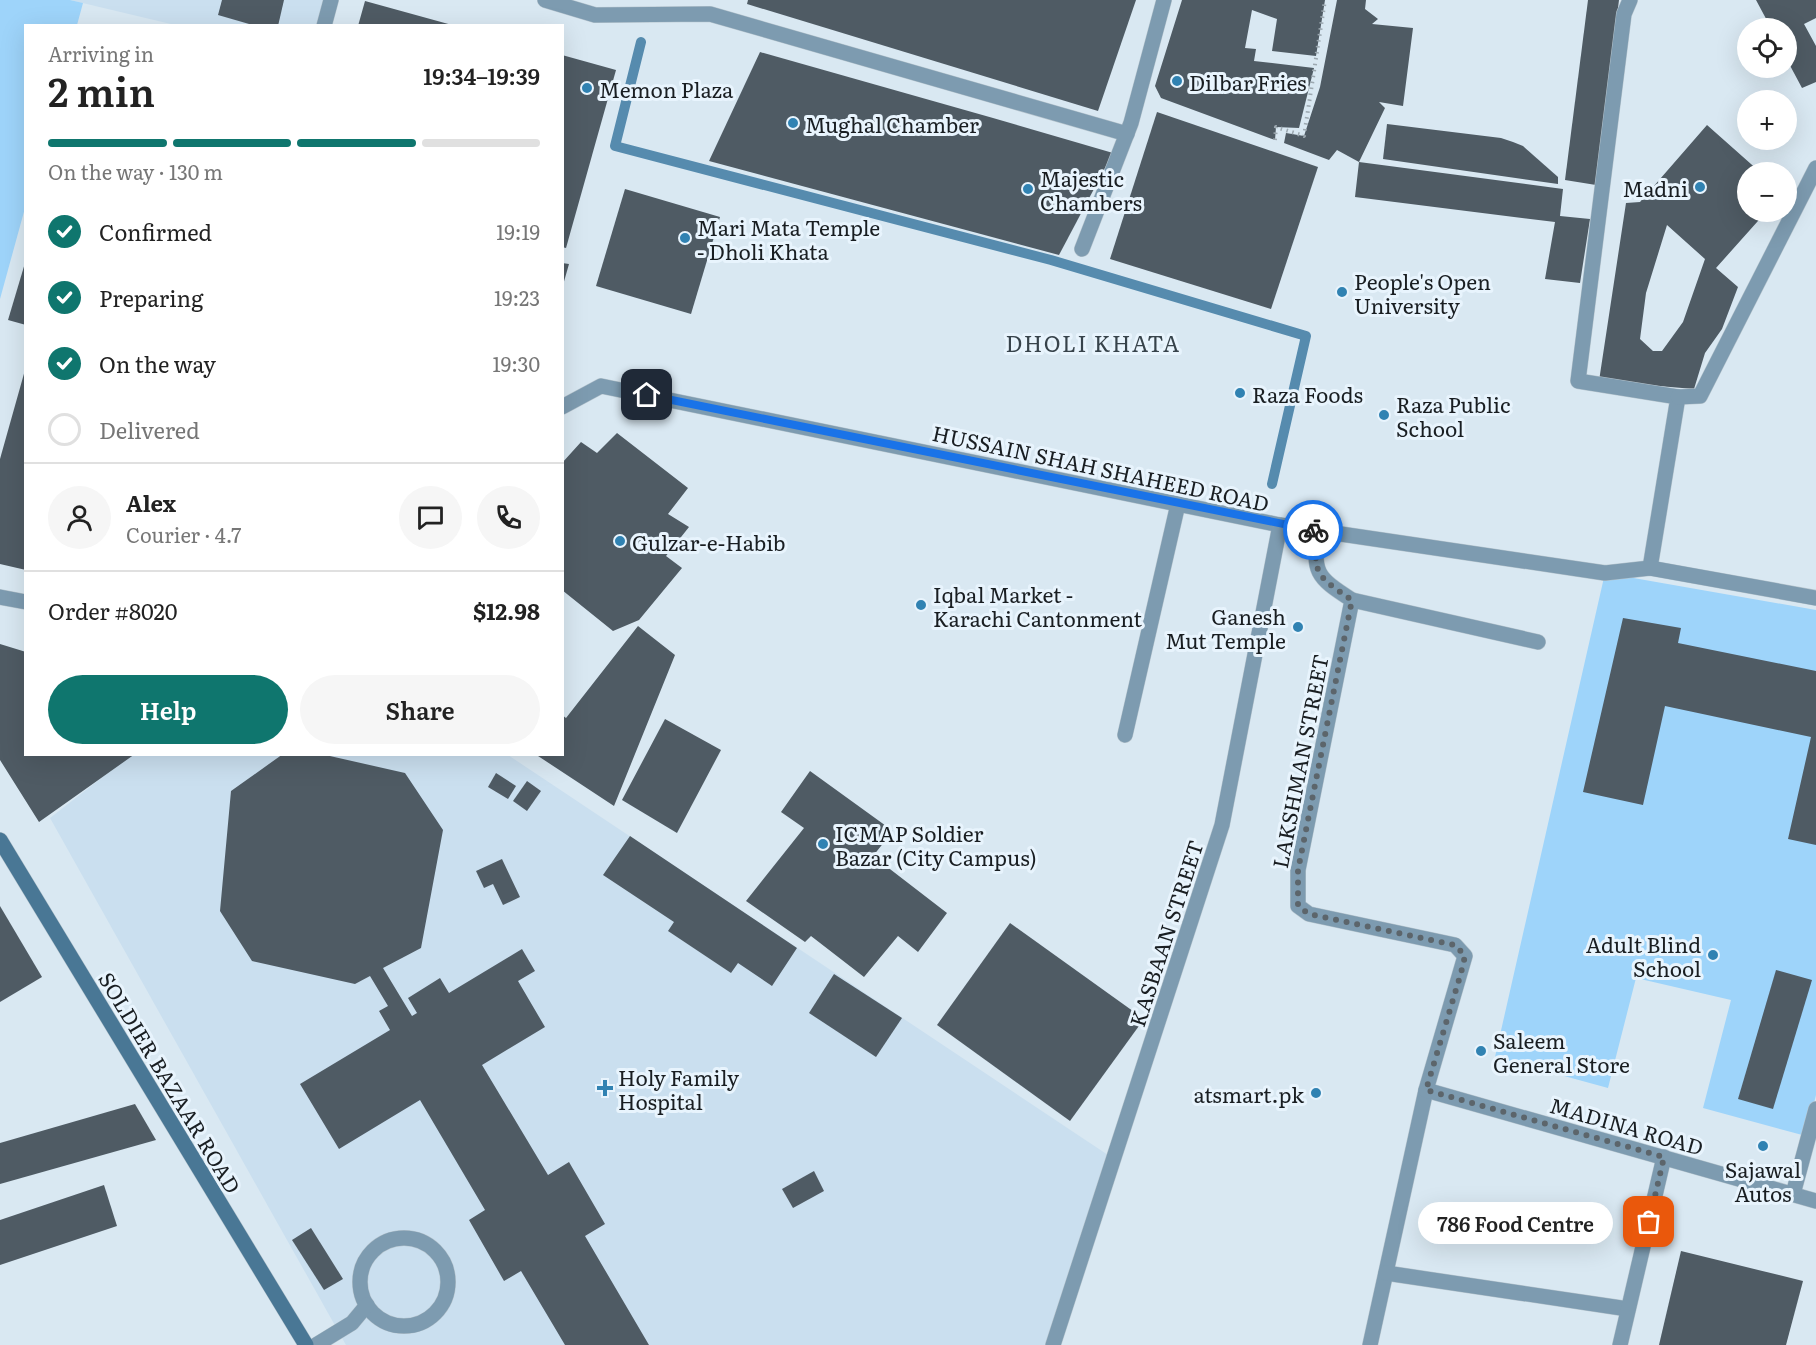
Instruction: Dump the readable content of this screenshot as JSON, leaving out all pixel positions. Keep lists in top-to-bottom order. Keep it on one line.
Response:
{"streets":{"main road":["SOLDIER BAZAAR ROAD"],"street":["HUSSAIN SHAH SHAHEED ROAD","LAKSHMAN STREET","KASBAAN STREET","MADINA ROAD"]},"crossings":[["HUSSAIN SHAH SHAHEED ROAD","KASBAAN STREET"],["LAKSHMAN STREET","MADINA ROAD"]],"districts":["DHOLI KHATA"],"places":{"other":["Dilbar Fries","Memon Plaza","Mughal Chamber","Madni","Majestic Chambers","Mari Mata Temple - Dholi Khata","People's Open University","Raza Foods","Raza Public School","Gulzar-e-Habib","Iqbal Market - Karachi Cantonment","Ganesh Mut Temple","ICMAP Soldier Bazar (City Campus)","Adult Blind School","Saleem General Store","atsmart.pk","Sajawal Autos","786 Food Centre"],"health":["Holy Family Hospital"]},"page":{"map_buttons":["+","−"],"heading":["2 min","Arriving in","19:34–19:39"],"panel":["Alex","Courier · 4.7","Order #8020","$12.98"],"bar":"On the way · 130 m","list":[["Confirmed","19:19"],["Preparing","19:23"],["On the way","19:30"],"Delivered"],"buttons":["Help","Share"],"bubble":"786 Food Centre"}}
